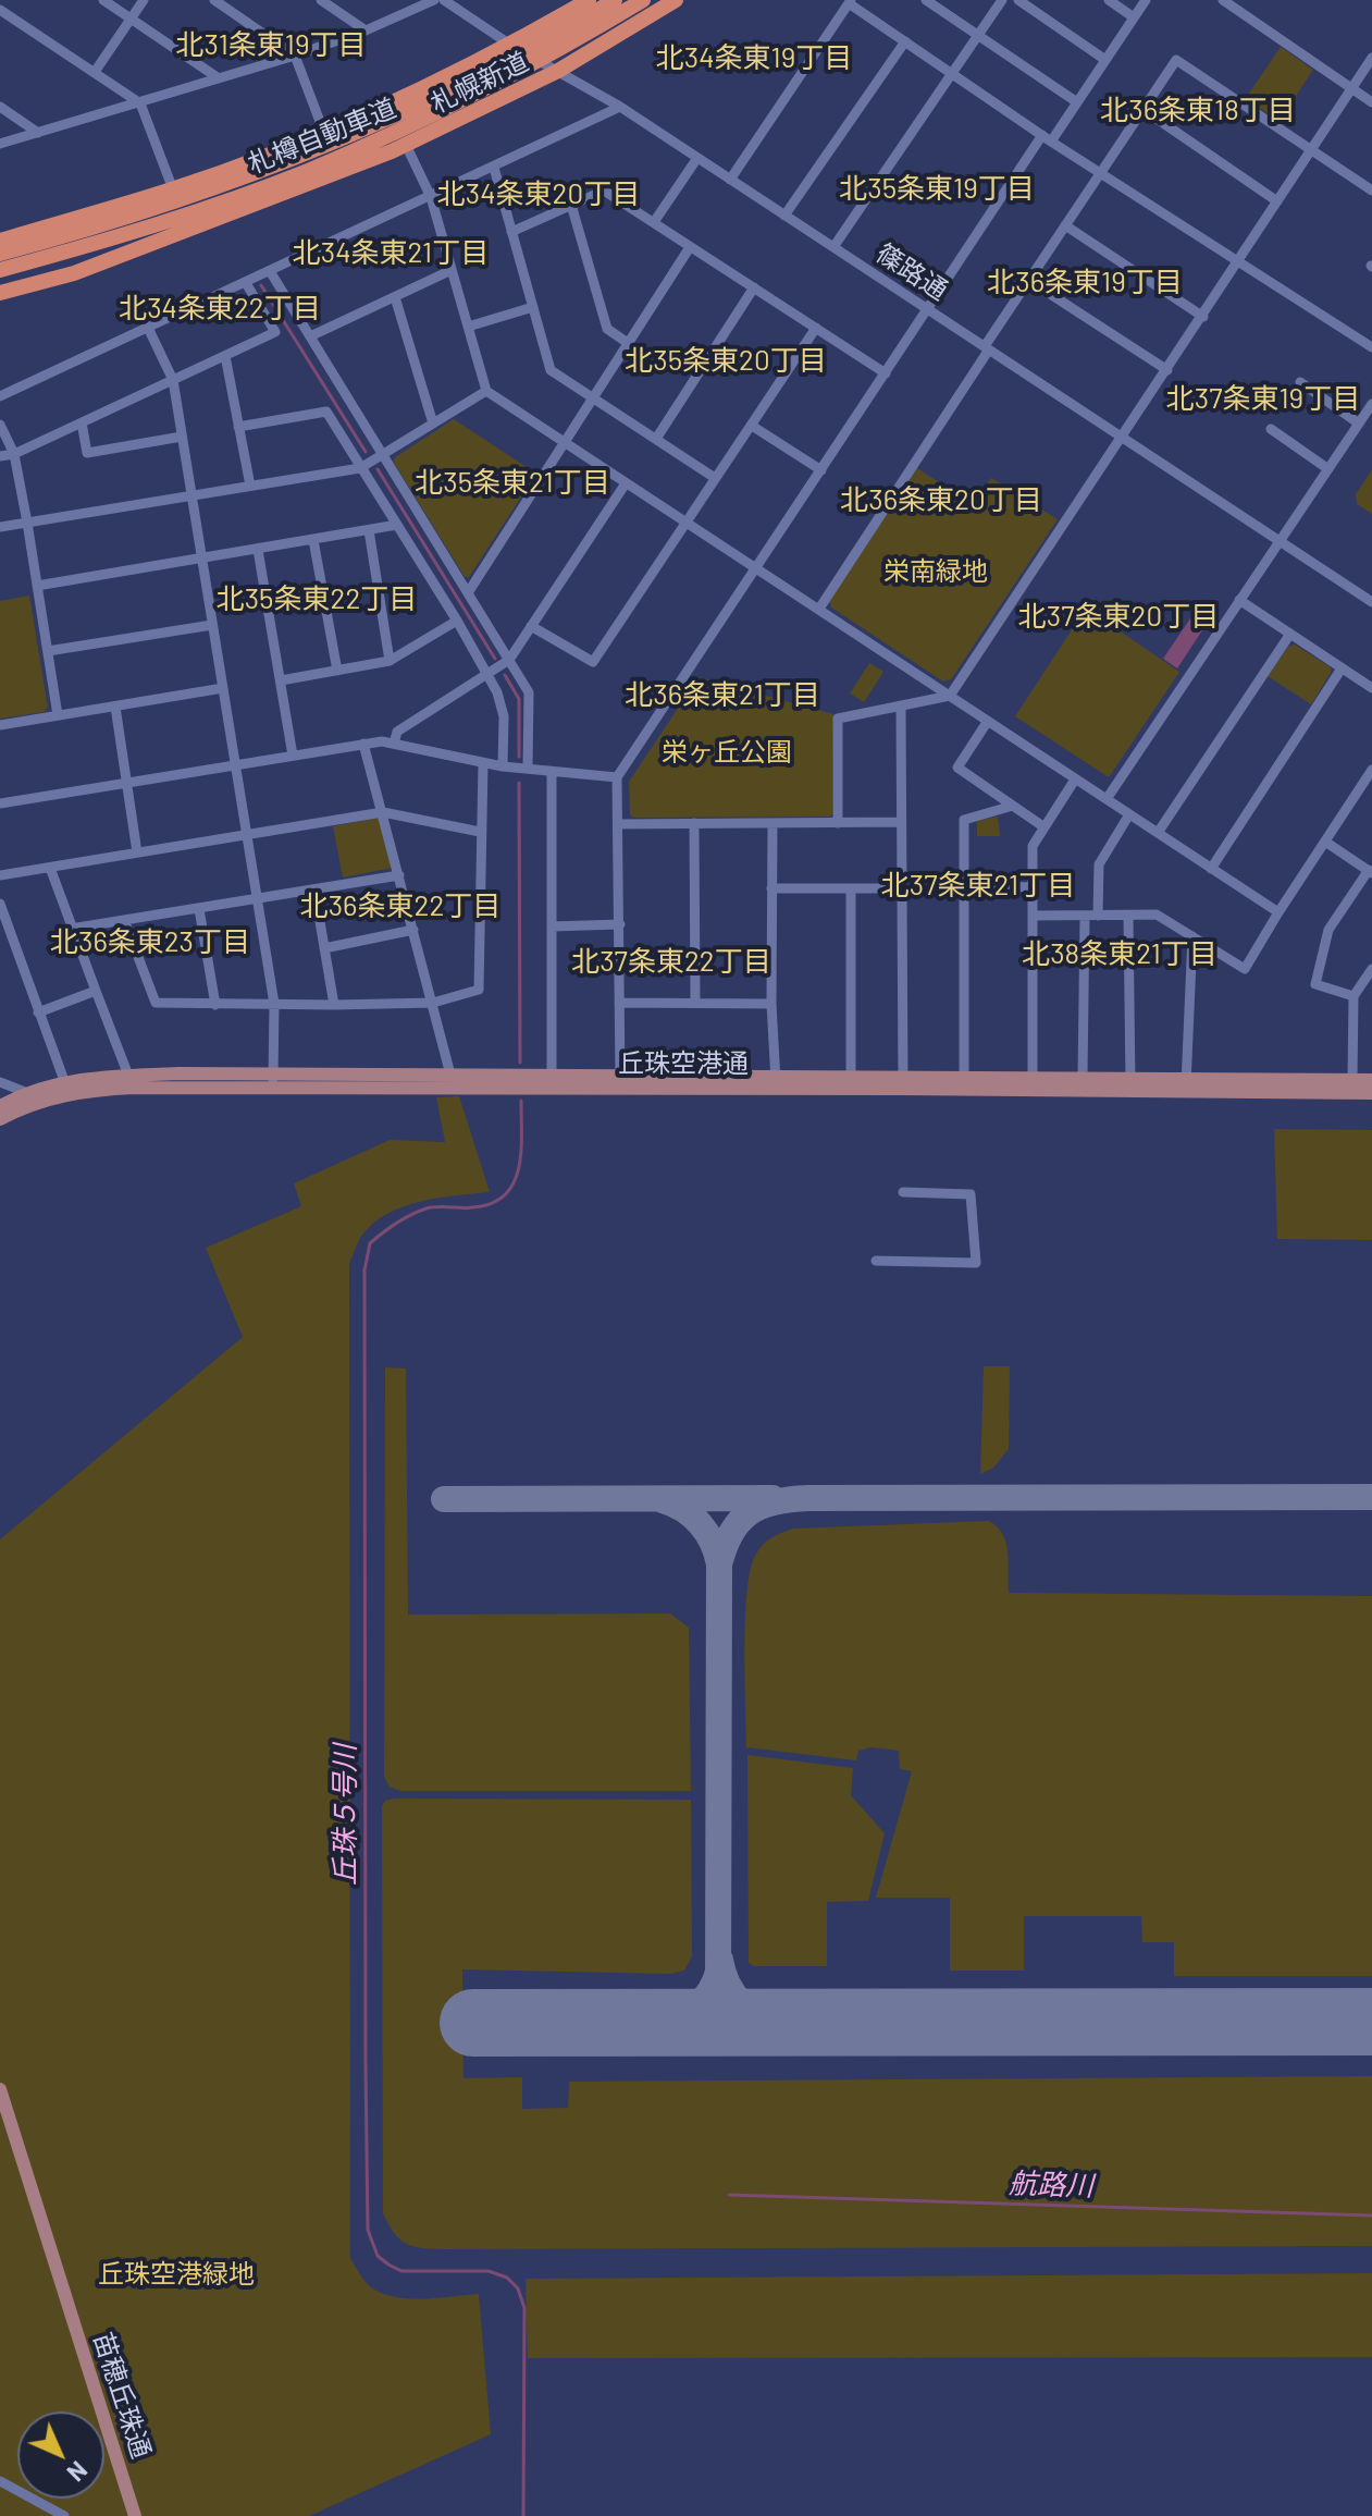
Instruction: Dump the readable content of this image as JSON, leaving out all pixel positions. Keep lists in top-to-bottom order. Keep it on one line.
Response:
{"streets":{"highway":["札幌新道","札樽自動車道"],"main road":["丘珠空港通","苗穂丘珠通"],"street":["篠路通"]},"crossings":[["札幌新道","篠路通"]],"districts":["北31条東19丁目","北34条東19丁目","北36条東18丁目","北35条東19丁目","北34条東20丁目","北34条東21丁目","北36条東19丁目","北34条東22丁目","北35条東20丁目","北37条東19丁目","北35条東21丁目","北36条東20丁目","北35条東22丁目","北37条東20丁目","北36条東21丁目","北37条東21丁目","北36条東22丁目","北36条東23丁目","北38条東21丁目","北37条東22丁目"],"water":["丘珠５号川","航路川"],"parks":["栄南緑地","栄ヶ丘公園","丘珠空港緑地"],"north":"bottom right"}
